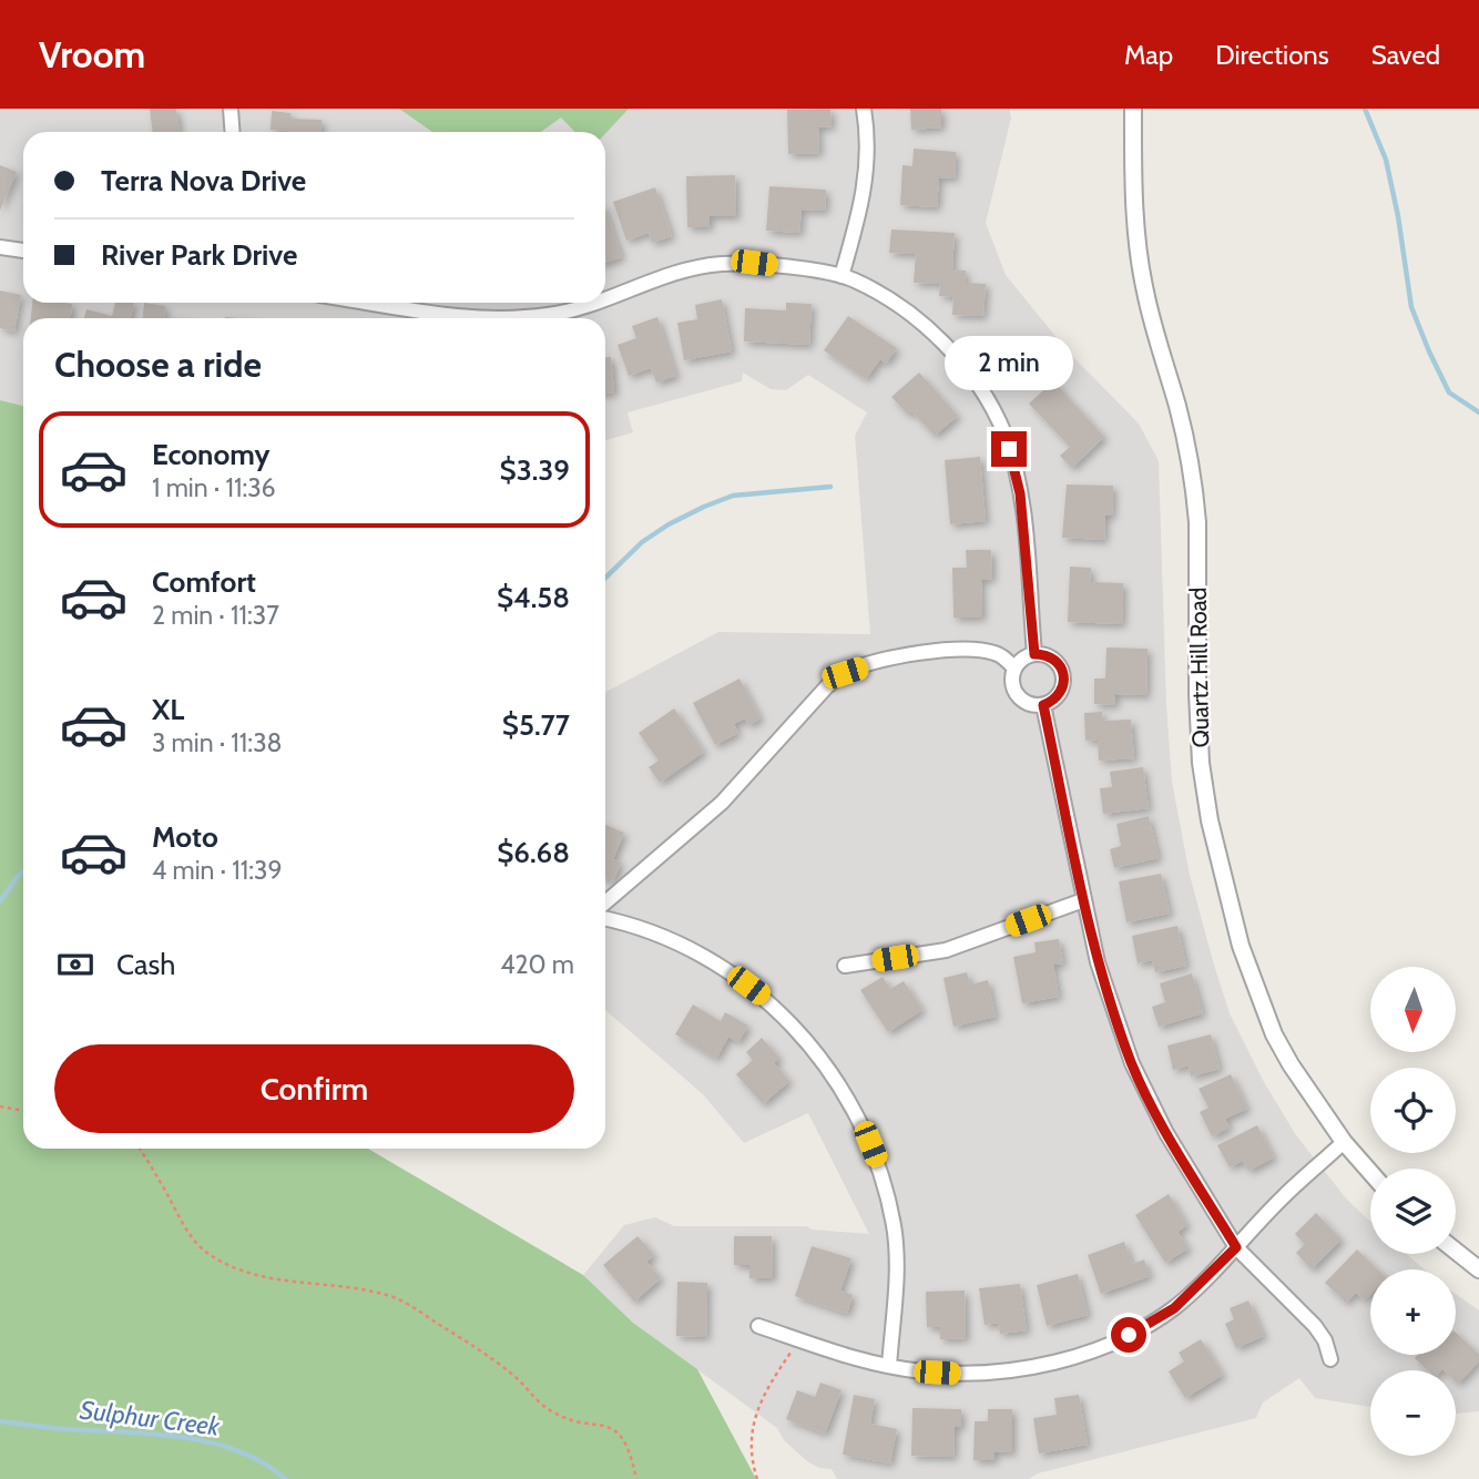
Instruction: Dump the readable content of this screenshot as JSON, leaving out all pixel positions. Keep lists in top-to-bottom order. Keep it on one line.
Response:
{"streets":{"street":["Quartz Hill Road"]},"water":["Sulphur Creek"],"north":"bottom","page":{"header":"Vroom","nav":["Map","Directions","Saved"],"banner":["Terra Nova Drive","River Park Drive"],"heading":"Choose a ride","bubble":"2 min","list":[{"name":"Economy","note":"1 min · 11:36","value":"$3.39"},{"name":"Comfort","note":"2 min · 11:37","value":"$4.58"},{"name":"XL","note":"3 min · 11:38","value":"$5.77"},{"name":"Moto","note":"4 min · 11:39","value":"$6.68"}],"pay":["Cash","420 m"],"map_buttons":["+","−"],"buttons":"Confirm"}}
